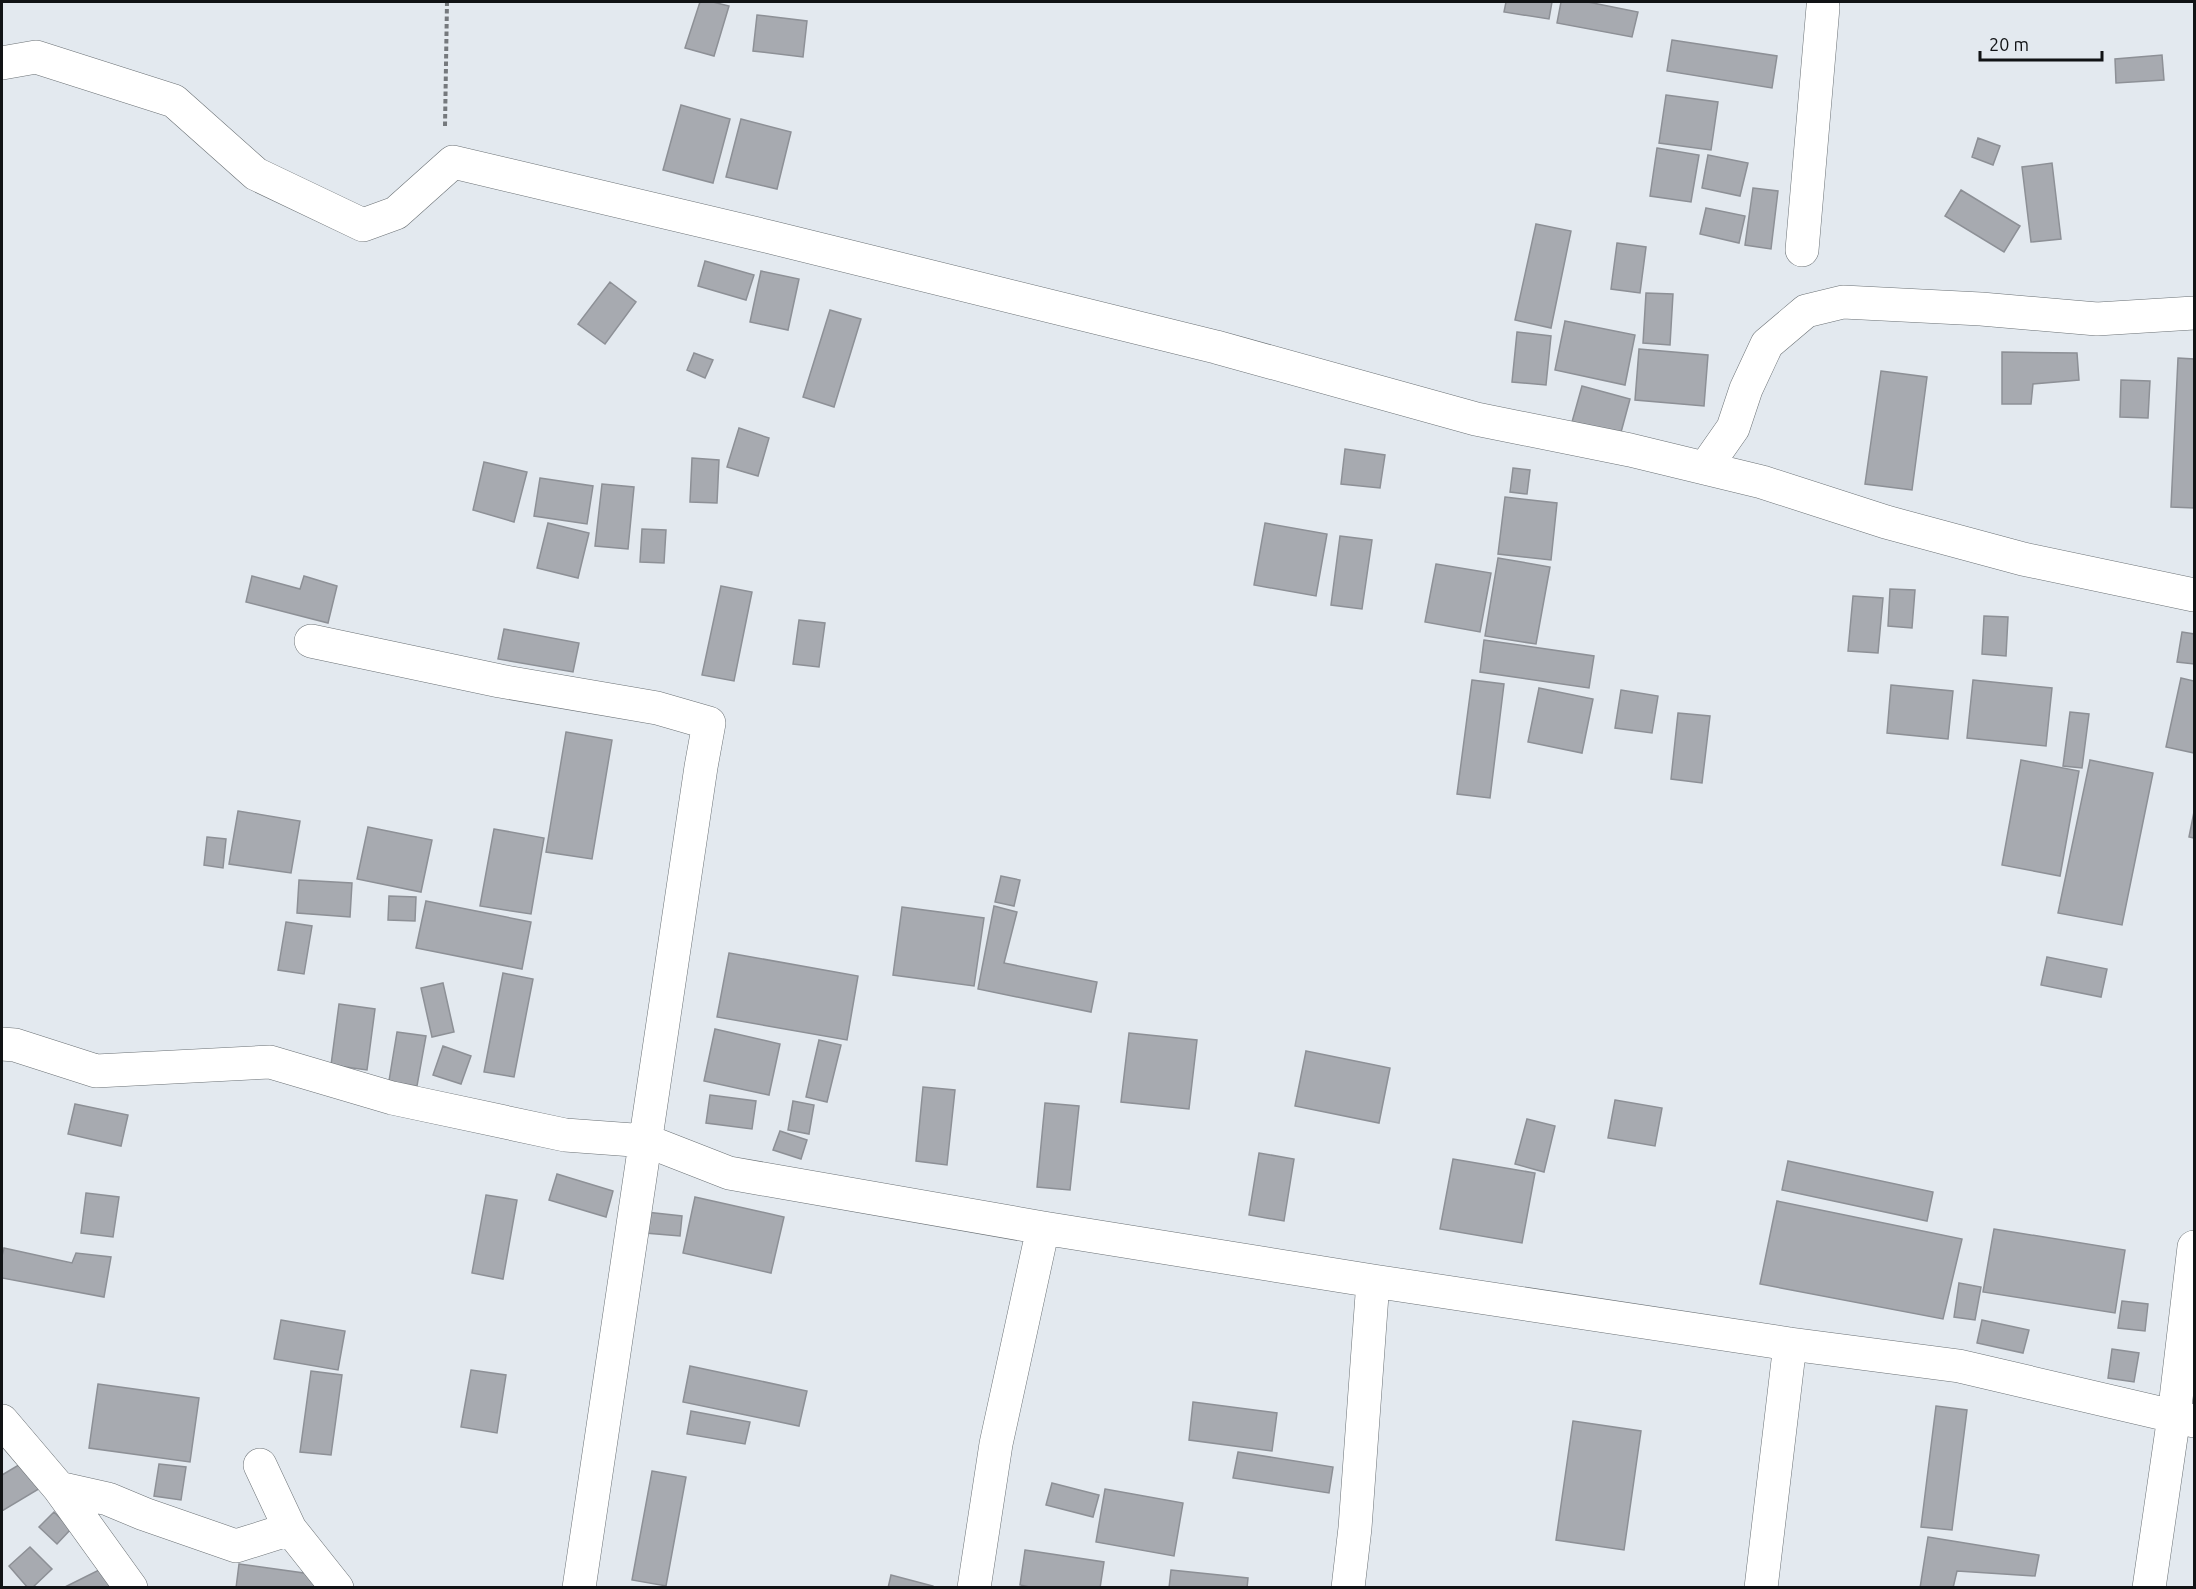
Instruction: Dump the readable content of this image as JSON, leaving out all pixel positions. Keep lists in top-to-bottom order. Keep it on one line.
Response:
{"scale_bar":"20 m"}
